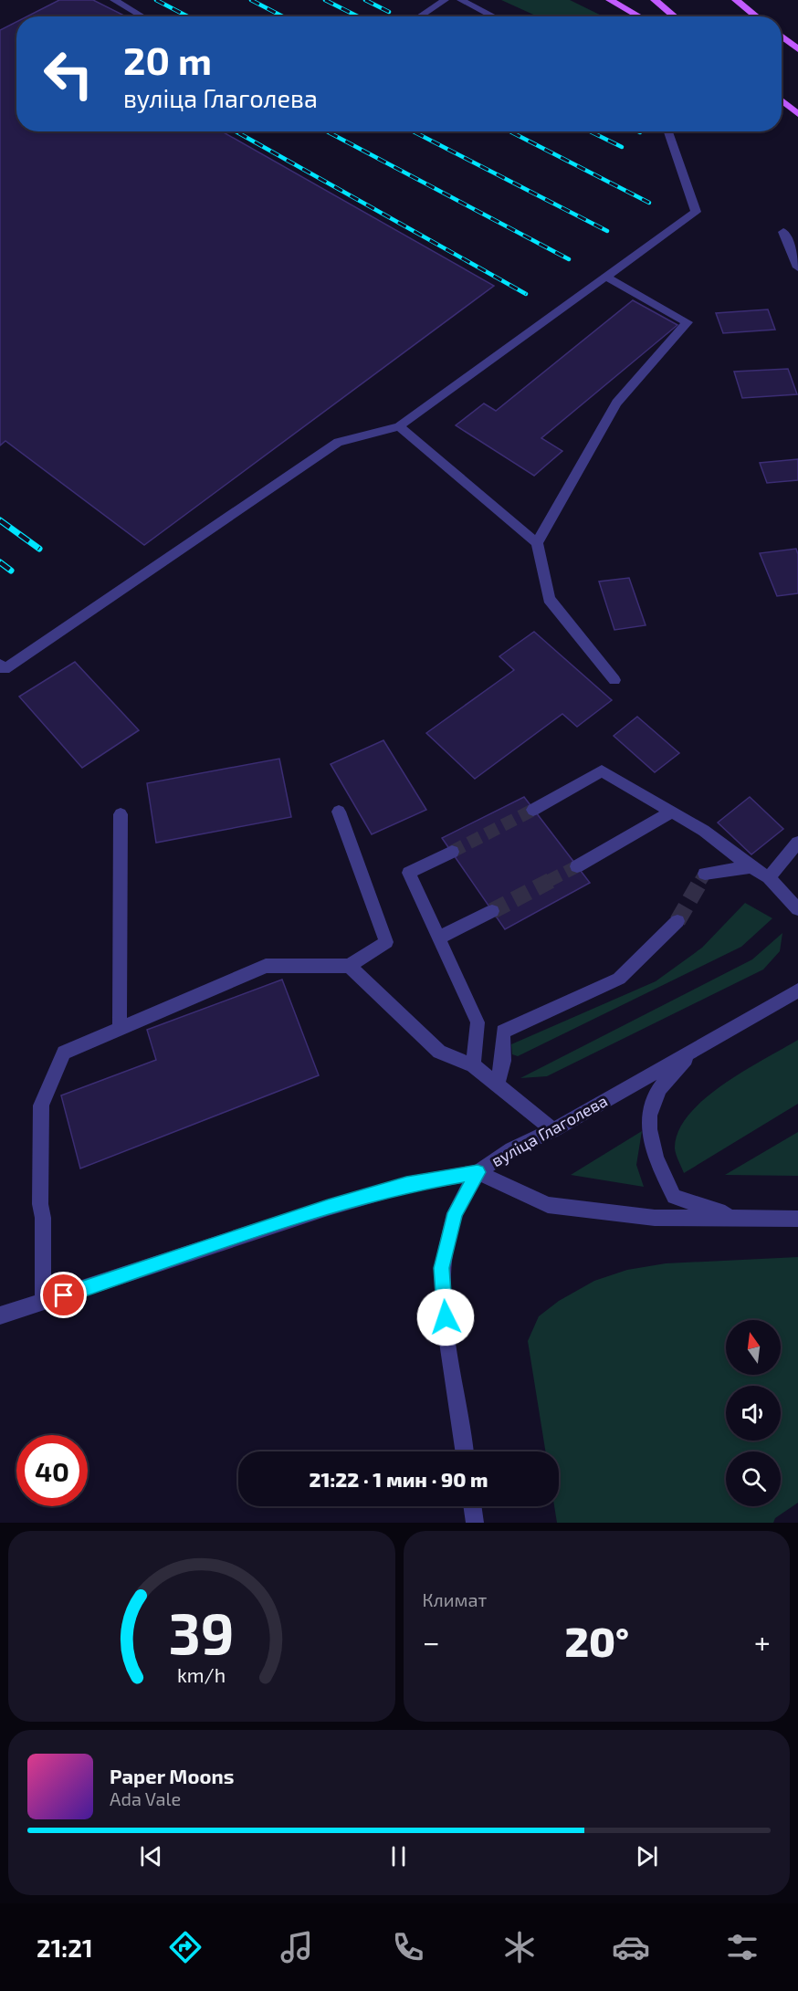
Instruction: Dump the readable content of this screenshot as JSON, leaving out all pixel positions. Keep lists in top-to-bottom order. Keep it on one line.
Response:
{"streets":{"street":["вуліца Глаголева"]},"north":"top","page":{"turn":["20 m","вуліца Глаголева"],"limit":"40","trip":"21:22 · 1 мин · 90 m","tile":"Климат","heat":["−","20°","+"],"song":["Paper Moons","Ada Vale"],"tabs":"21:21","gauge":["39","km/h"]}}
